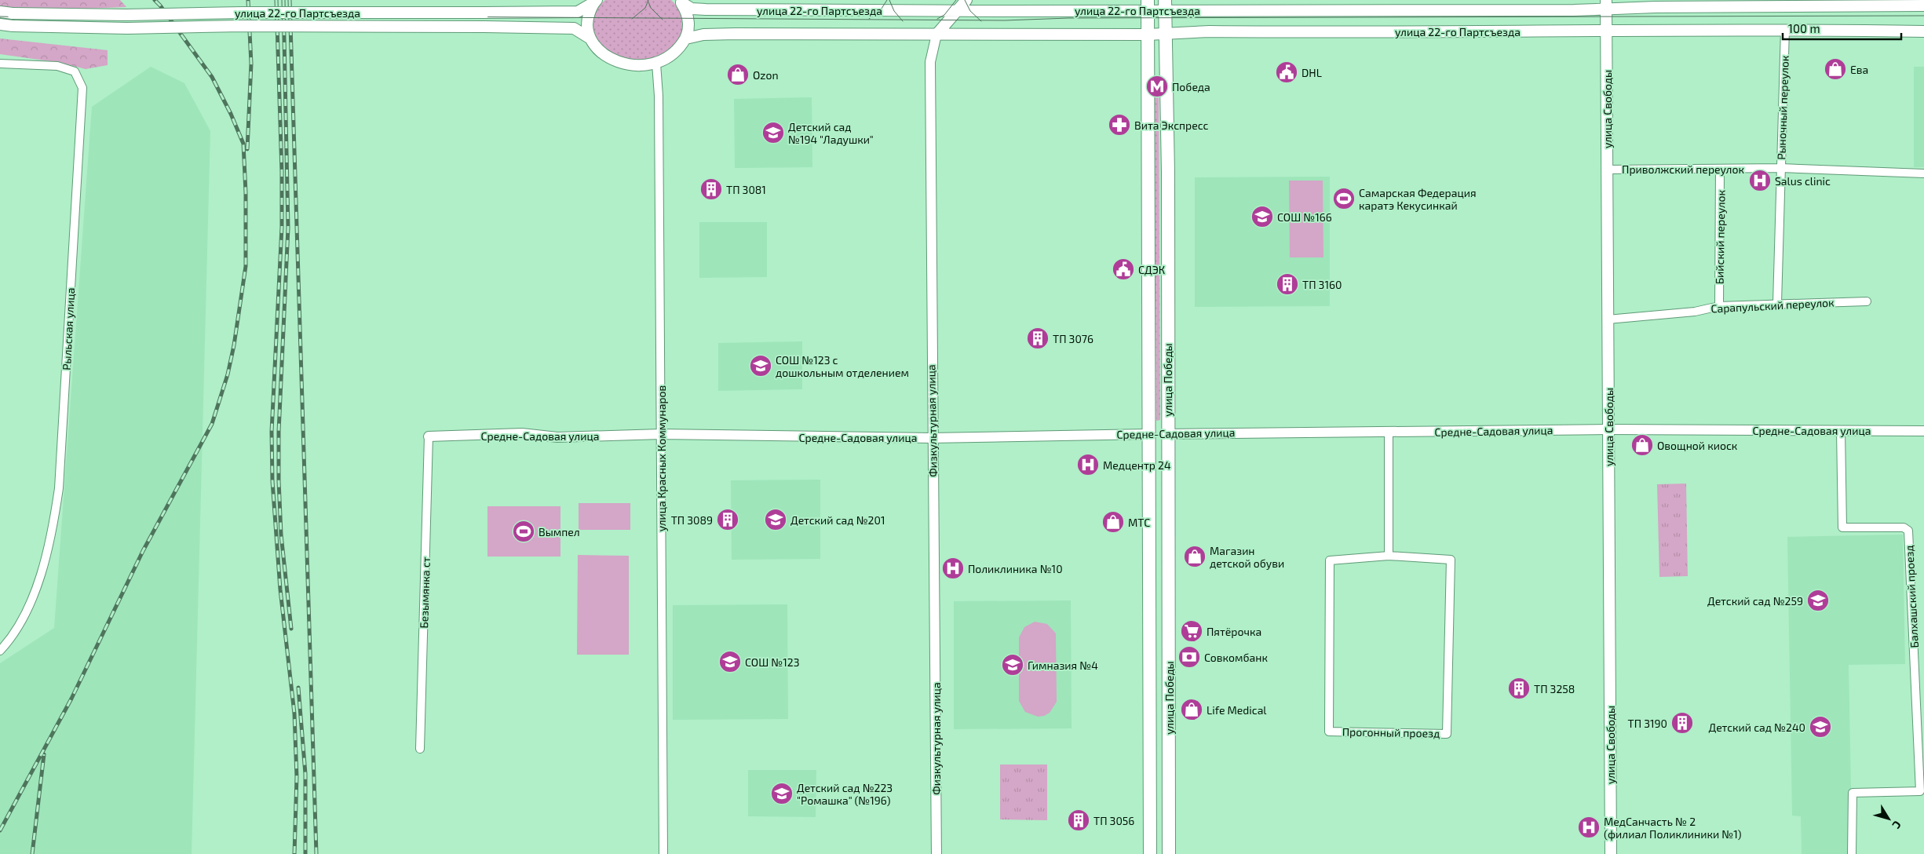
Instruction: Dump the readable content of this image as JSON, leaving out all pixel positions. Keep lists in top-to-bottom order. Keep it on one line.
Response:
{"streets":{"main road":["улица 22-го Партсъезда","улица Свободы","улица Победы","Физкультурная улица","Средне-Садовая улица"],"street":["Рыночный переулок","Приволжский переулок","Бийский переулок","Сарапульский переулок","Рыльская улица","улица Красных Коммунаров","Безымянка ст","Балхашский проезд","Прогонный проезд"]},"crossings":[["улица 22-го Партсъезда","Рыночный переулок"],["улица 22-го Партсъезда","улица Свободы"],["улица 22-го Партсъезда","улица Победы"],["улица 22-го Партсъезда","Физкультурная улица"],["улица 22-го Партсъезда","улица Красных Коммунаров"],["Рыночный переулок","Приволжский переулок"],["Рыночный переулок","Сарапульский переулок"],["улица Свободы","Приволжский переулок"],["улица Свободы","Сарапульский переулок"],["улица Свободы","Средне-Садовая улица"],["Приволжский переулок","Бийский переулок"],["Бийский переулок","Сарапульский переулок"],["улица Победы","Средне-Садовая улица"],["Физкультурная улица","Средне-Садовая улица"],["Средне-Садовая улица","улица Красных Коммунаров"],["Средне-Садовая улица","Безымянка ст"],["Средне-Садовая улица","Балхашский проезд"]],"places":{"shop":["Ева","Ozon","Овощной киоск","МТС","Магазин детской обуви","Life Medical"],"public building":["DHL","СДЭК"],"metro station":["Победа"],"pharmacy":["Вита Экспресс"],"school or university":["Детский сад №194 \"Ладушки\"","СОШ №166","СОШ №123 с дошкольным отделением","Детский сад №201","Детский сад №259","СОШ №123","Гимназия №4","Детский сад №240","Детский сад №223 \"Ромашка\" (№196)"],"hospital":["Salus clinic","Медцентр 24","Поликлиника №10","МедСанчасть № 2 (филиал Поликлиники №1)"],"building":["ТП 3081","ТП 3160","ТП 3076","ТП 3089","ТП 3258","ТП 3190","ТП 3056"],"sports":["Самарская Федерация каратэ Кекусинкай","Вымпел"],"supermarket":["Пятёрочка"],"bank":["Совкомбанк"]},"scale_bar":"100 m","north":"bottom right"}
